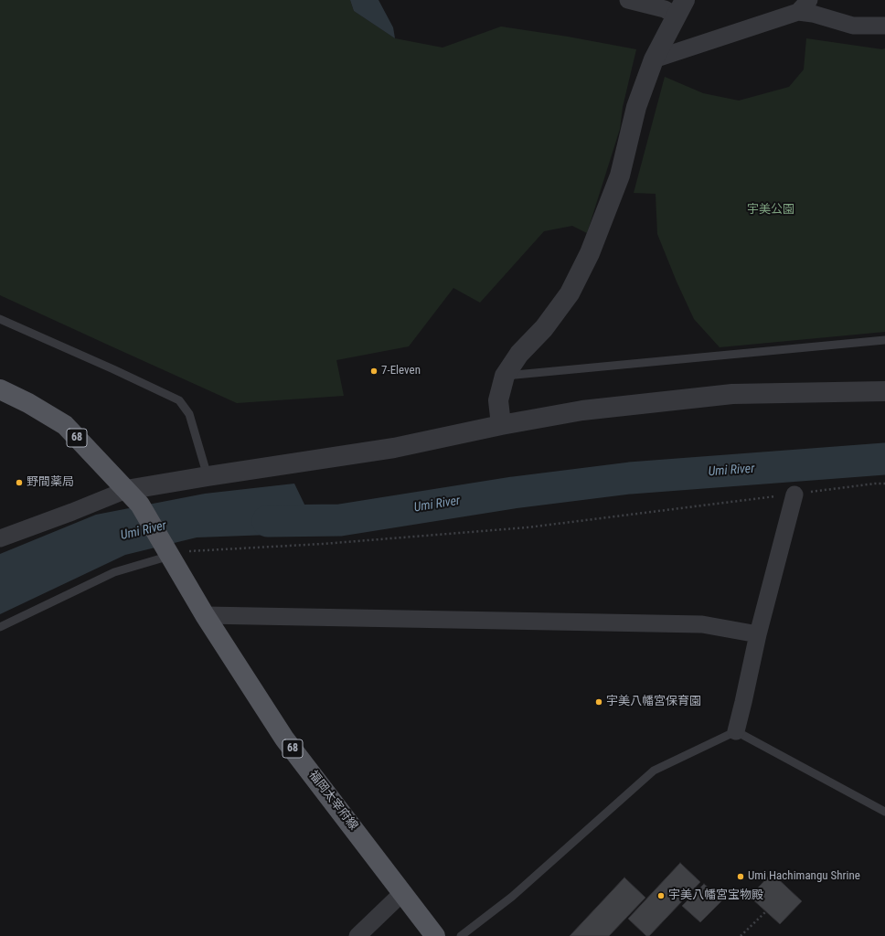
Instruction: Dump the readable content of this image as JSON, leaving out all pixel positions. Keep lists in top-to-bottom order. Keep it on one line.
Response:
{"streets":{"main road":["68","福岡太宰府線"]},"crossings":[["68","福岡太宰府線"]],"water":["Umi River"],"parks":["宇美公園"],"places":["7-Eleven","野間薬局","宇美八幡宮保育園","Umi Hachimangu Shrine","宇美八幡宮宝物殿"]}
